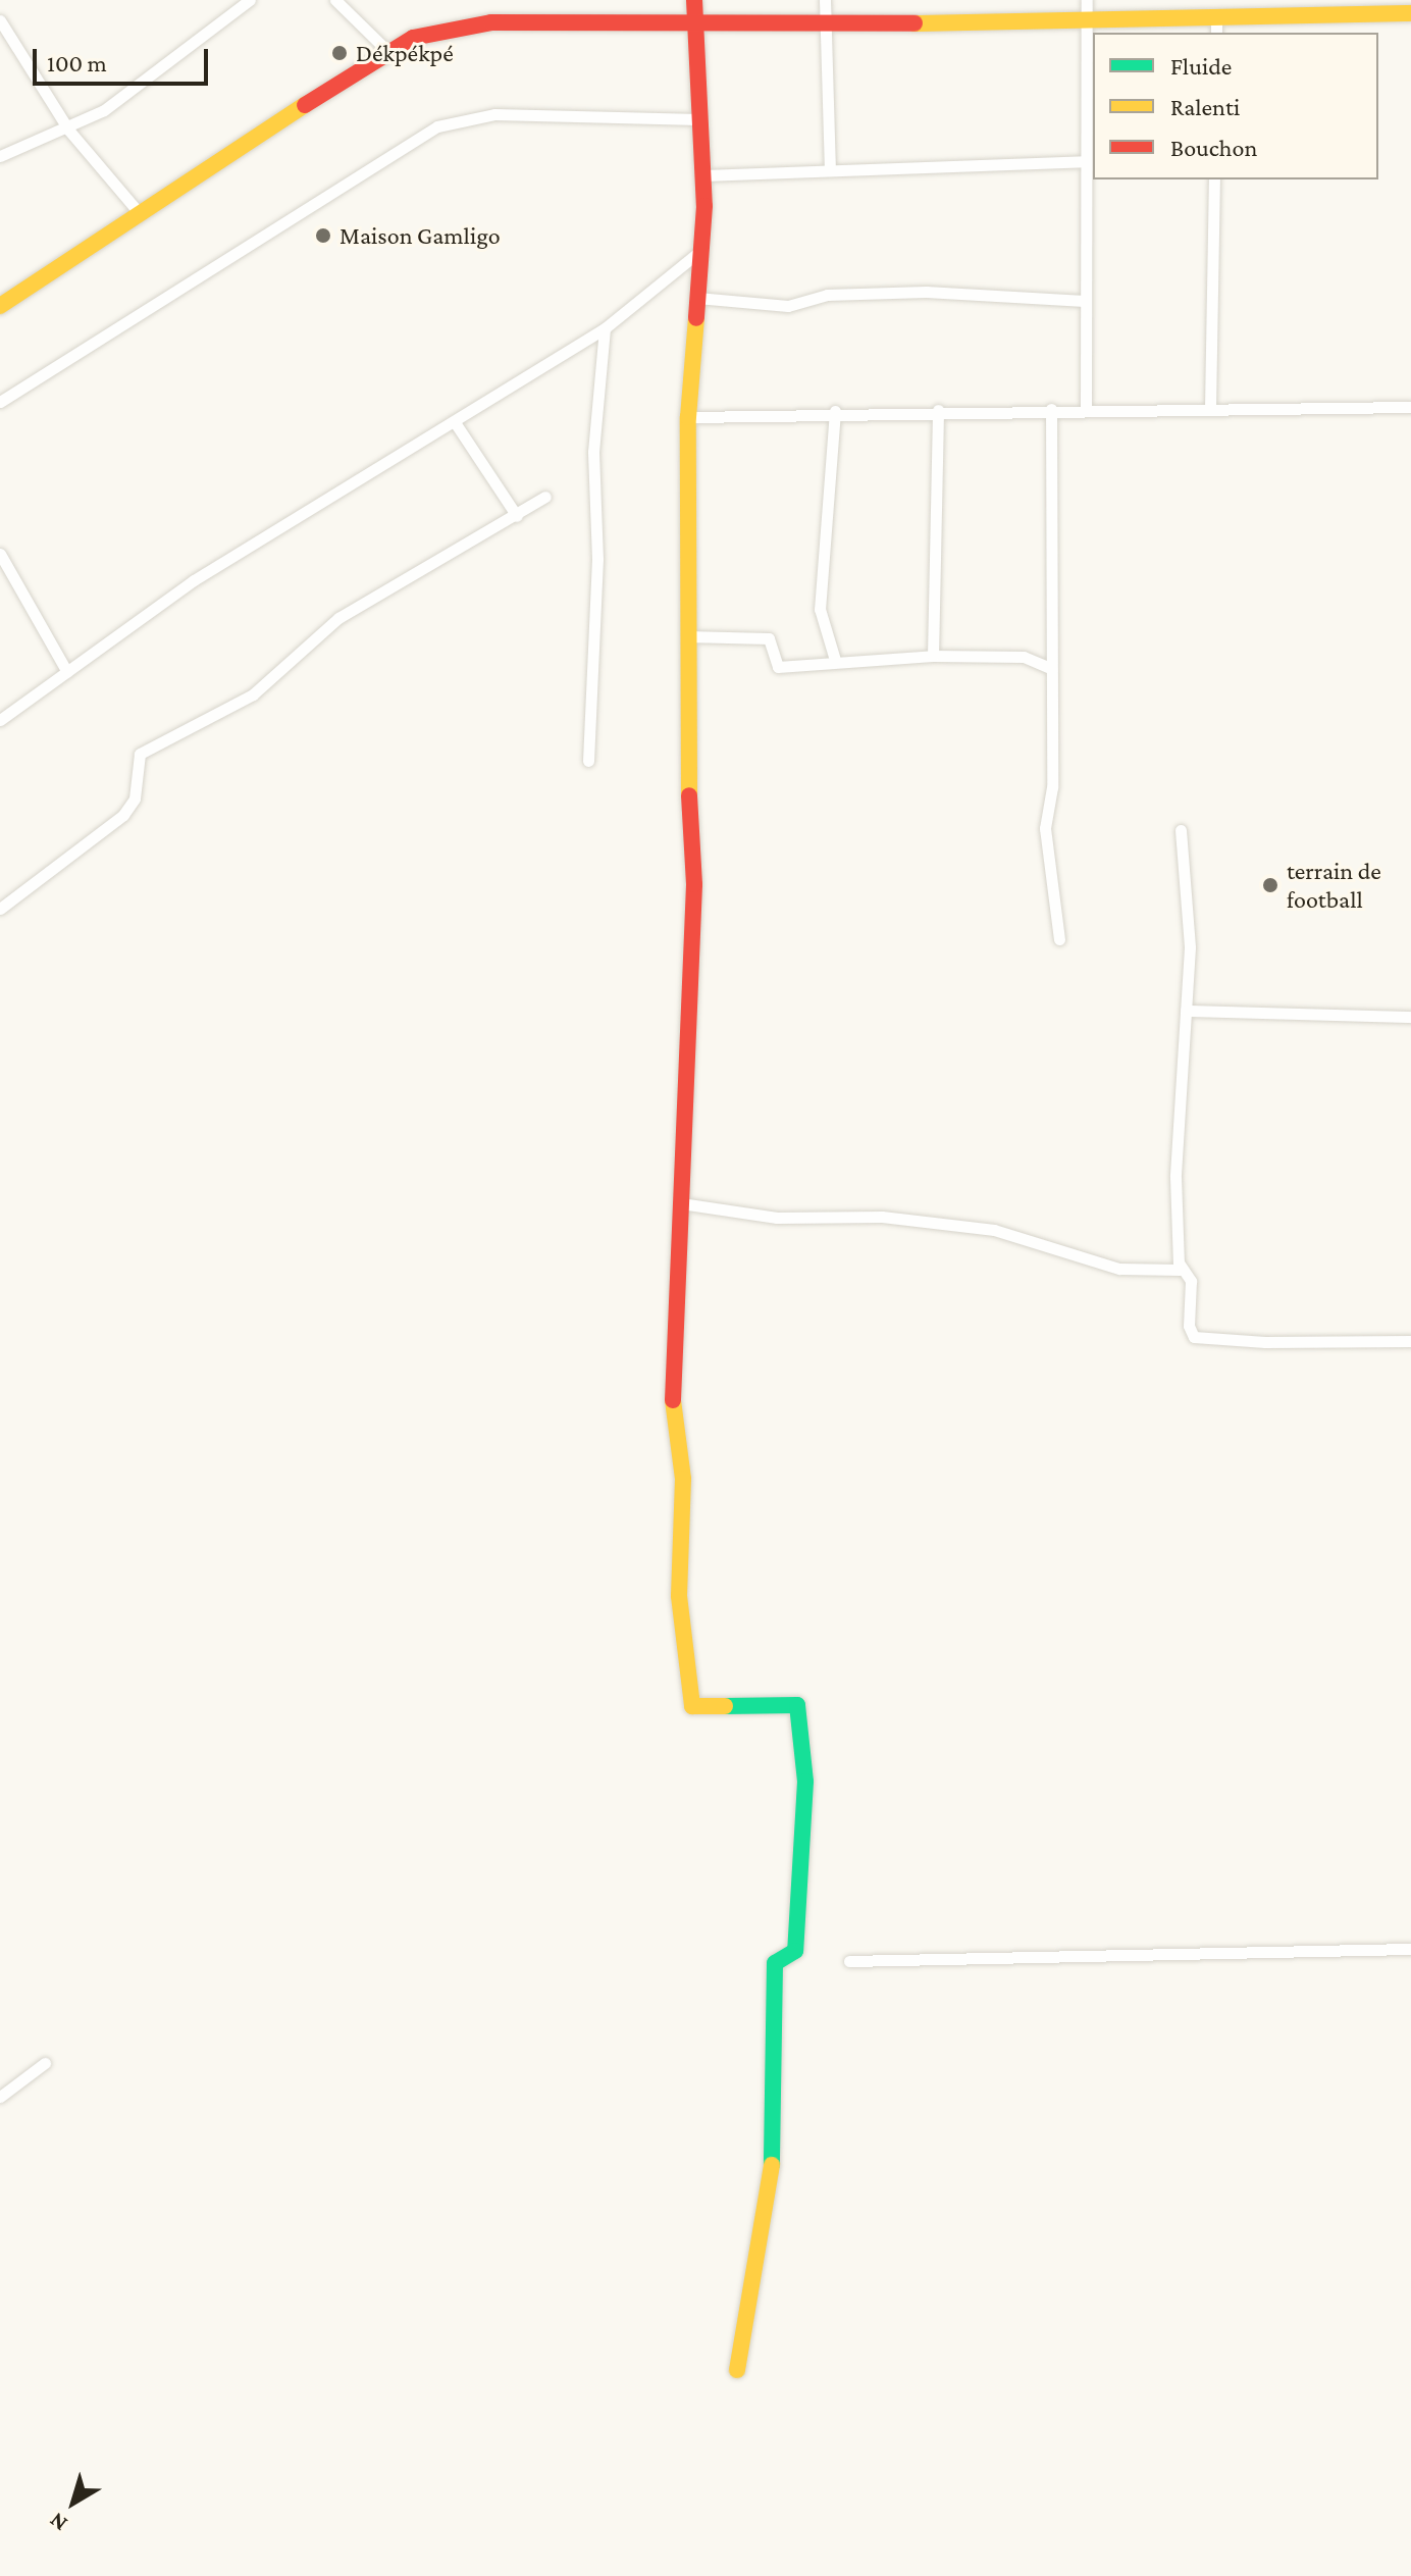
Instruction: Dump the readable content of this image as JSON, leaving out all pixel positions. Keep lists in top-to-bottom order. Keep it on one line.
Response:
{"places":["Dékpékpé","Maison Gamligo","terrain de football"],"legend":["Fluide","Ralenti","Bouchon"],"scale_bar":"100 m","north":"bottom left"}
